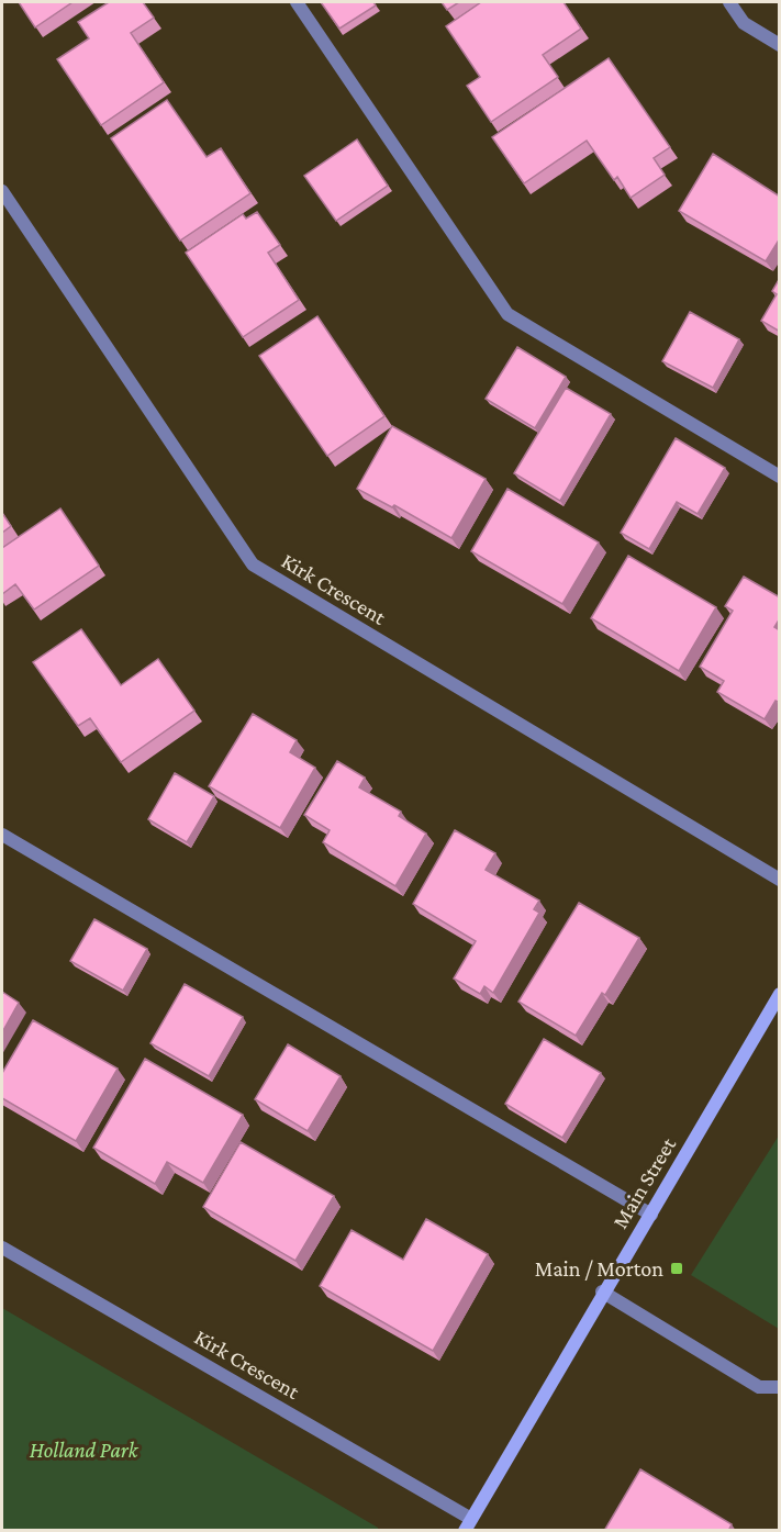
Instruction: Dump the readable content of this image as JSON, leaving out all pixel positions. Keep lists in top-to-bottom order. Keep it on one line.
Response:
{"streets":{"street":["Kirk Crescent","Main Street"]},"crossings":[["Kirk Crescent","Main Street"]],"parks":["Holland Park"],"places":{"transit":["Main / Morton"]}}
